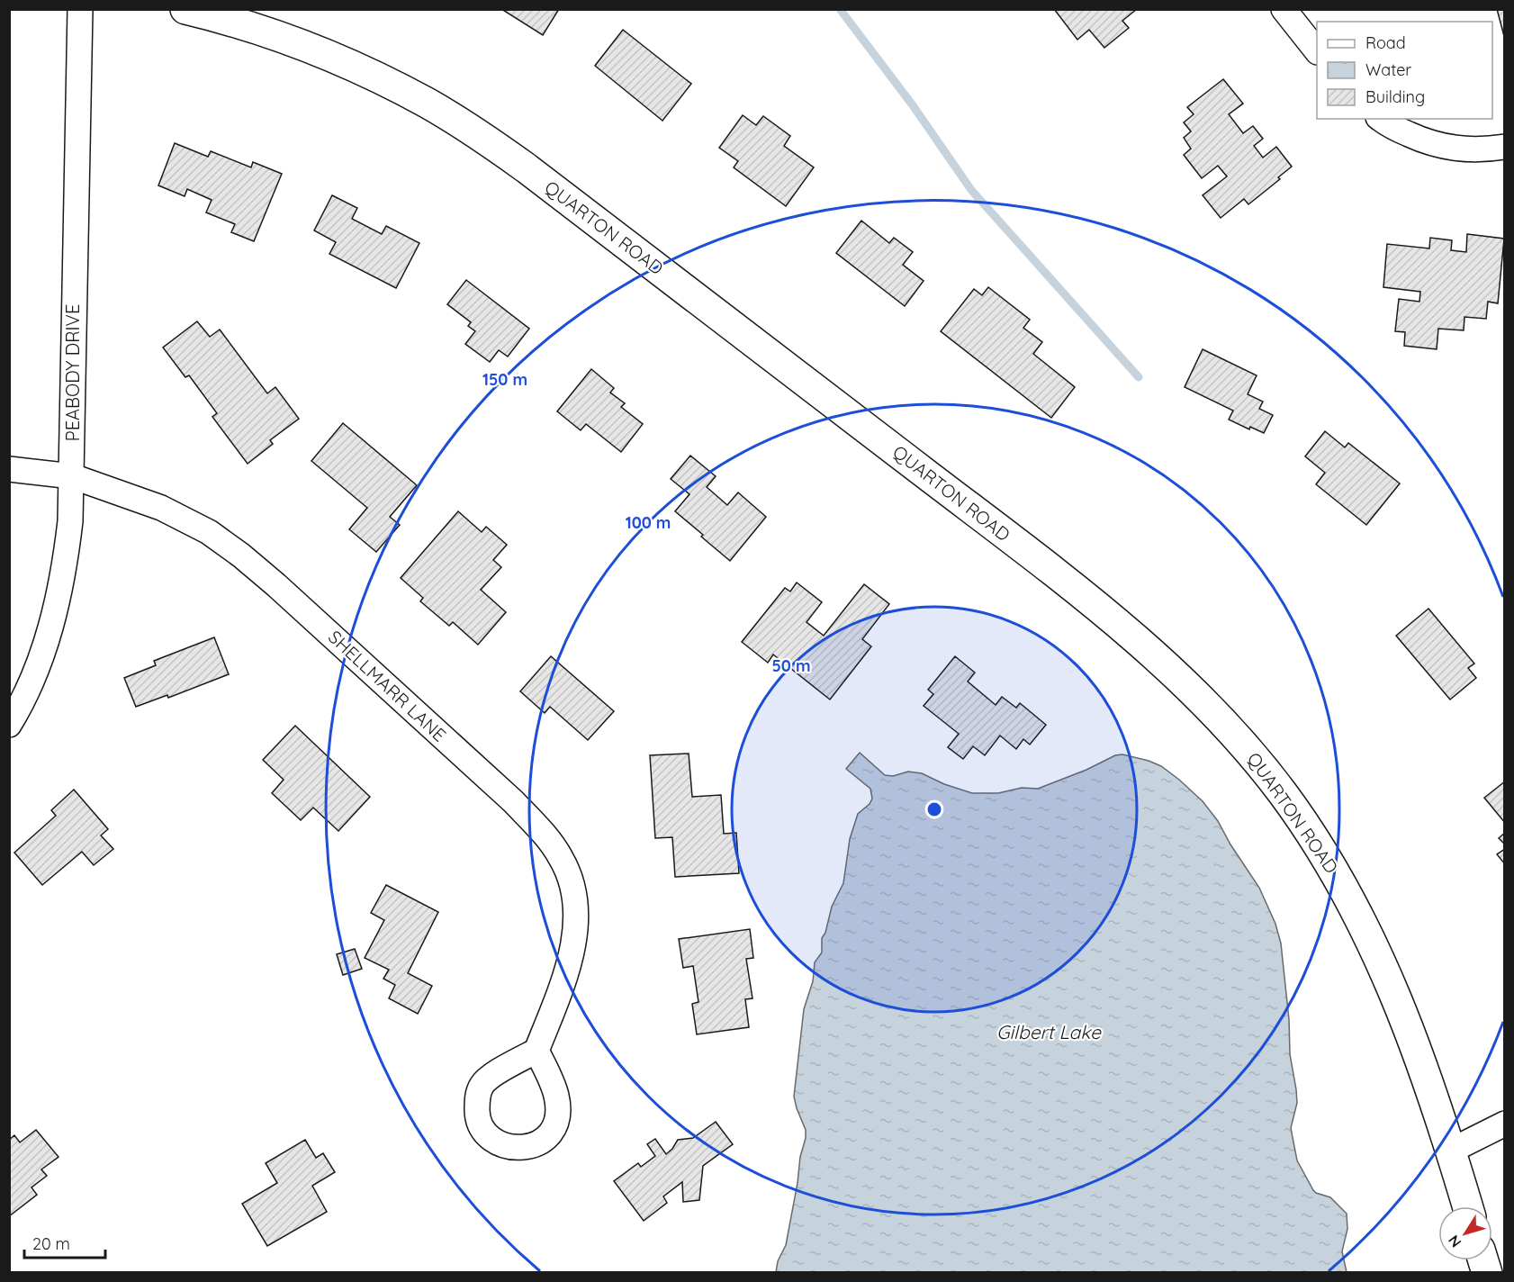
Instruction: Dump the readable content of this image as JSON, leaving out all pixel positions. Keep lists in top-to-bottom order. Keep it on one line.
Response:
{"streets":{"street":["QUARTON ROAD","PEABODY DRIVE","SHELLMARR LANE"]},"crossings":[["PEABODY DRIVE","SHELLMARR LANE"]],"water":["Gilbert Lake"],"legend":["Road","Water","Building"],"scale_bar":"20 m","north":"bottom left","rings":["150 m","100 m","50 m"]}
